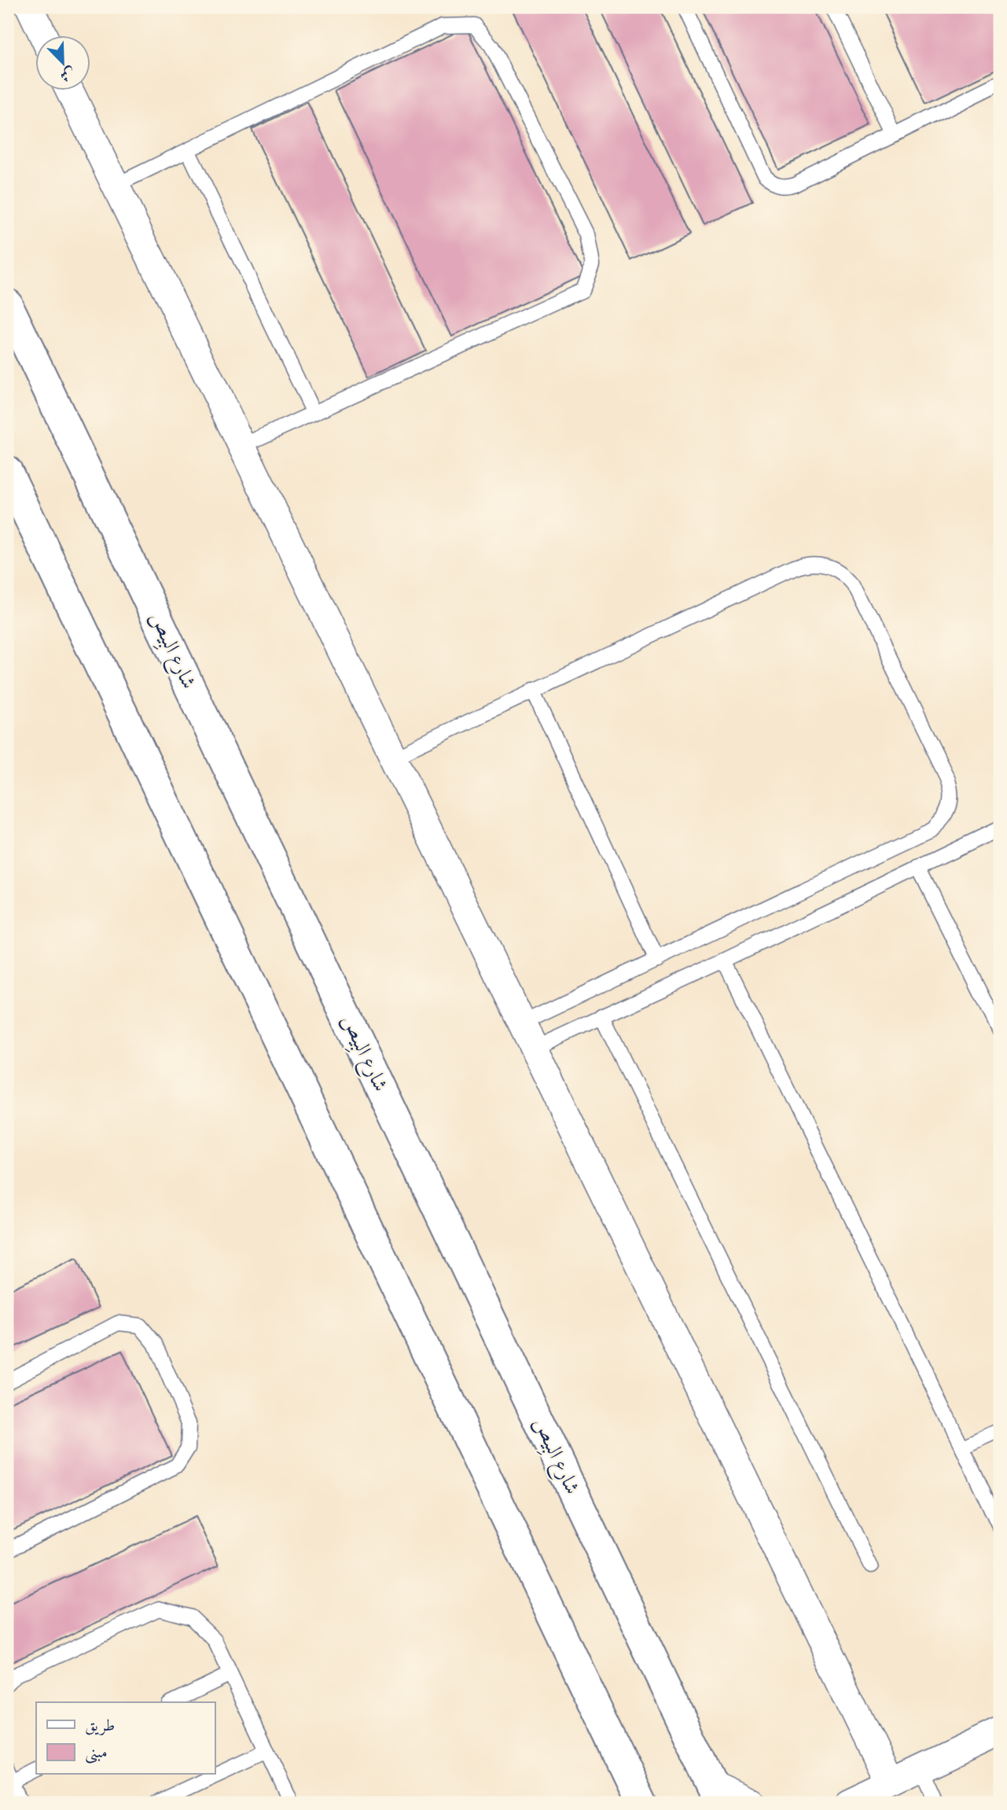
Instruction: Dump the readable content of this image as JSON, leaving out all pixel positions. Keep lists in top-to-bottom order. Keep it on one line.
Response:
{"streets":{"street":["شارع البِيص"]},"legend":["طريق","مبنى"],"north":"bottom right"}
